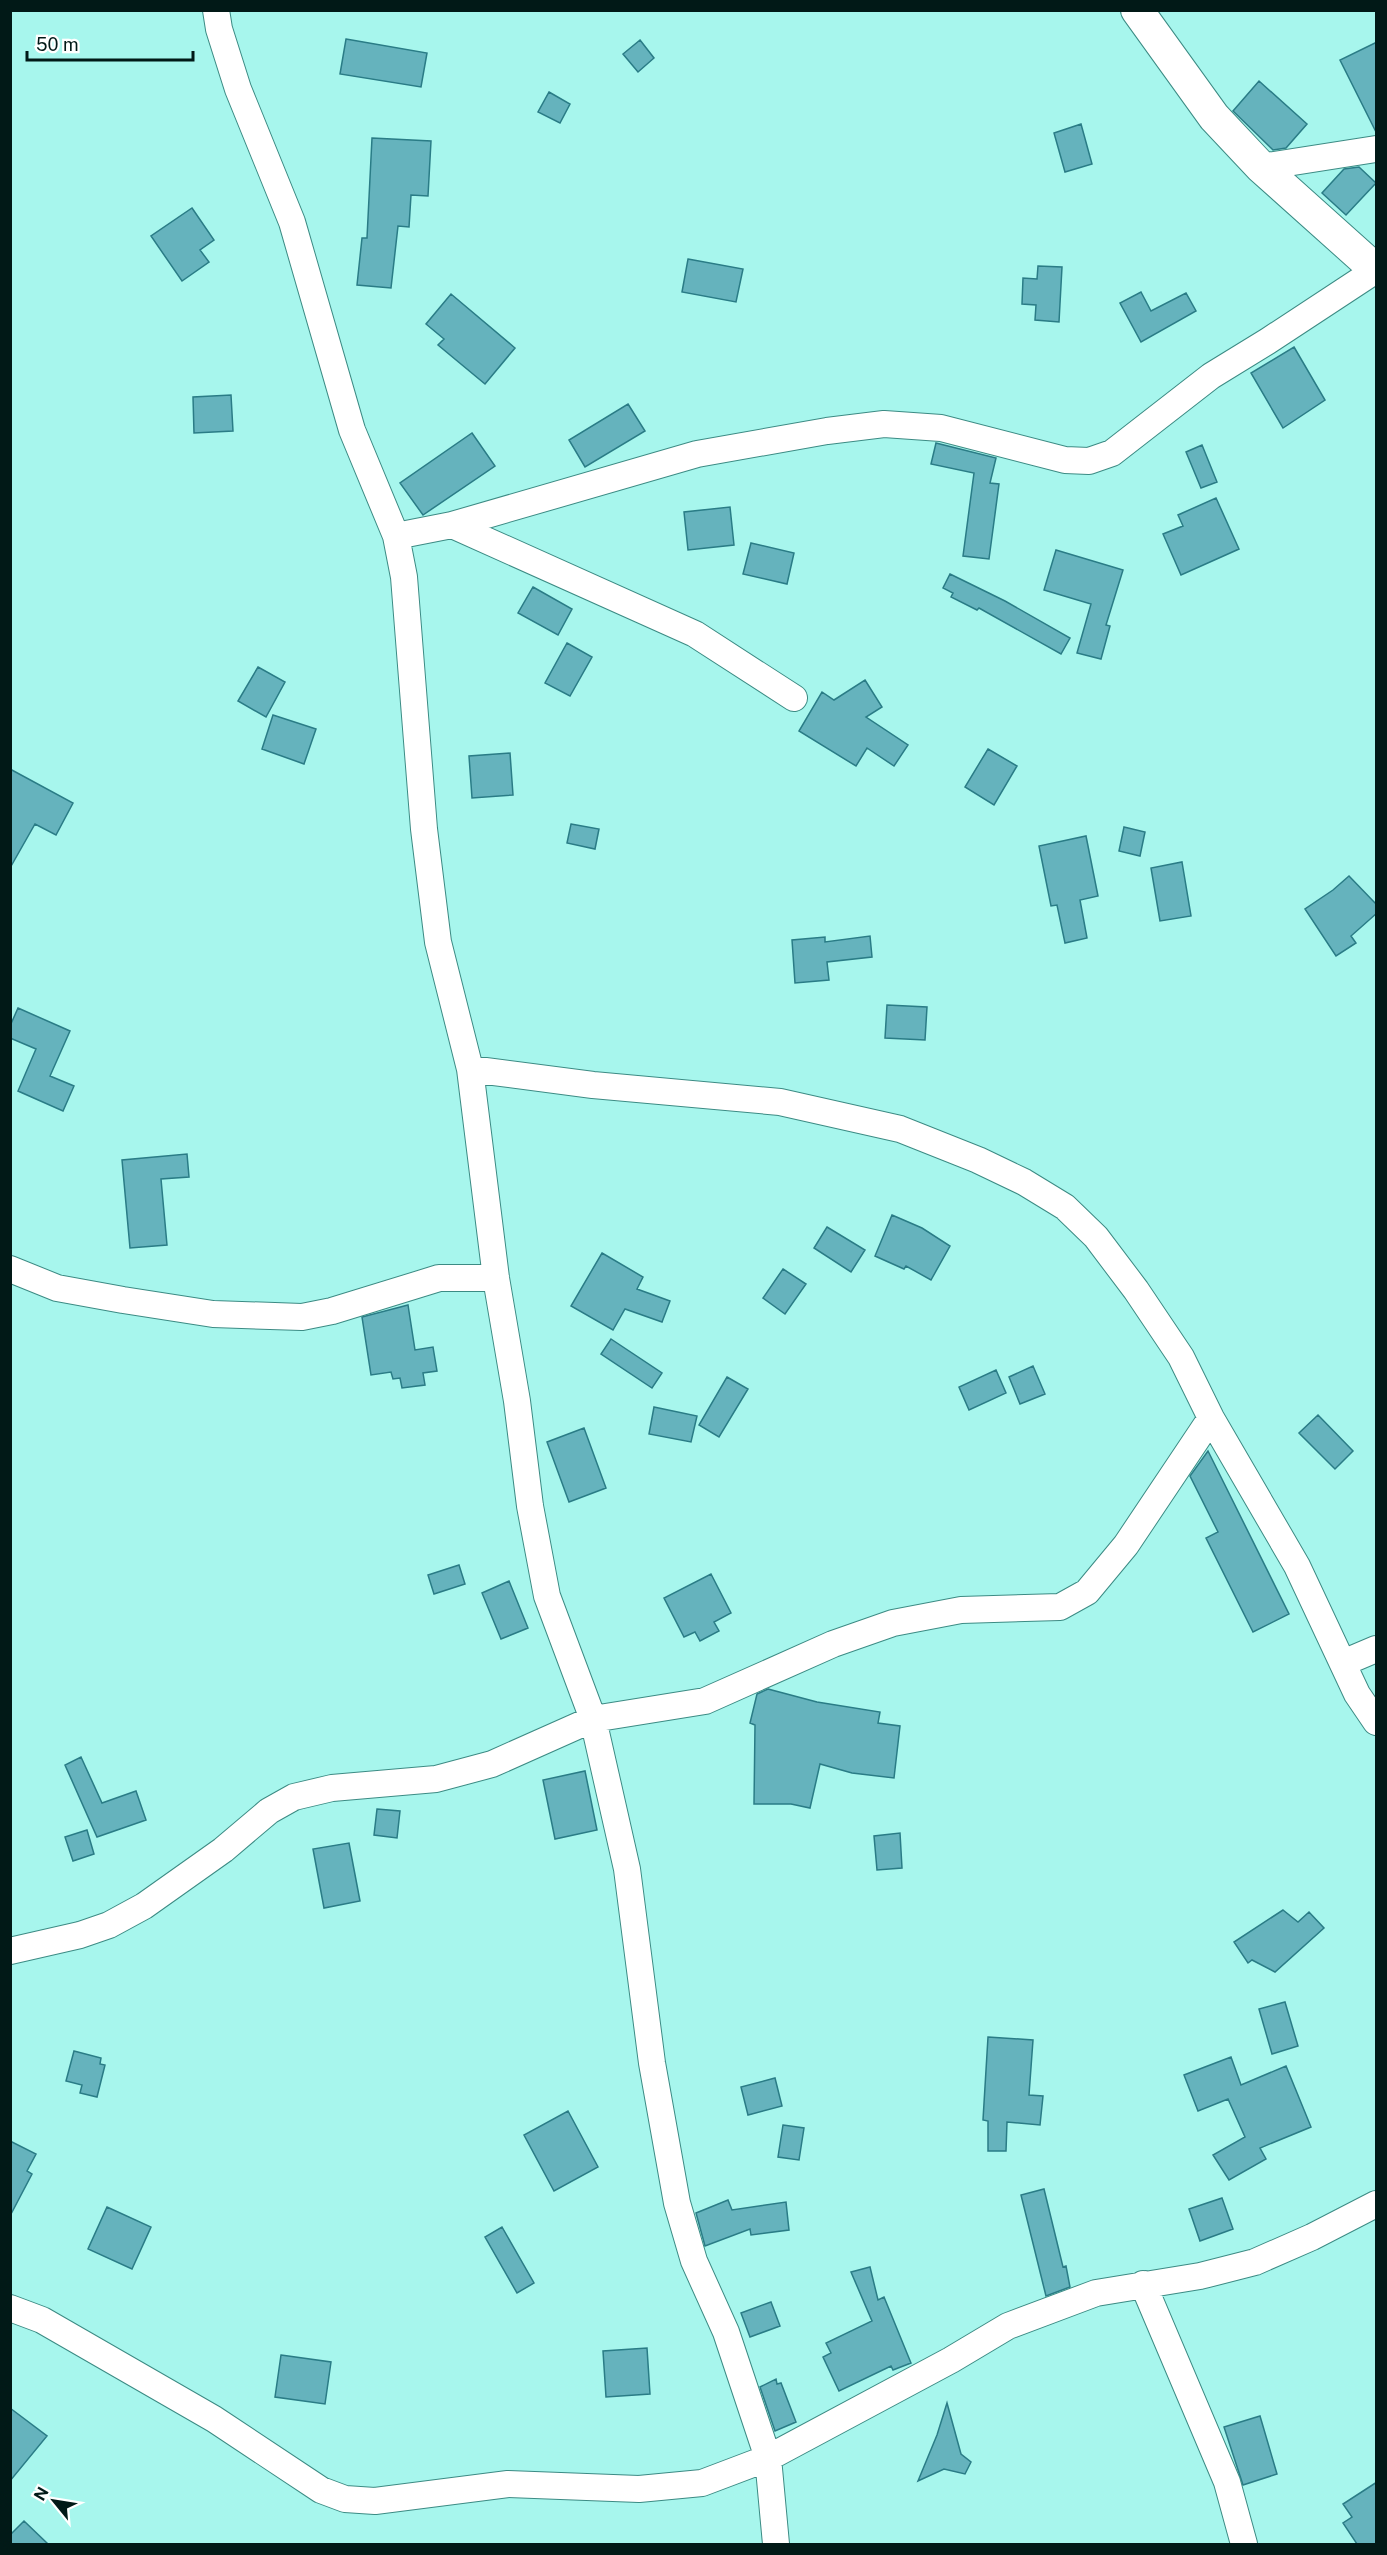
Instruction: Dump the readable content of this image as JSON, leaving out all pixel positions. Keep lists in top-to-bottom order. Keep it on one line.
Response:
{"scale_bar":"50 m","north":"top left"}
